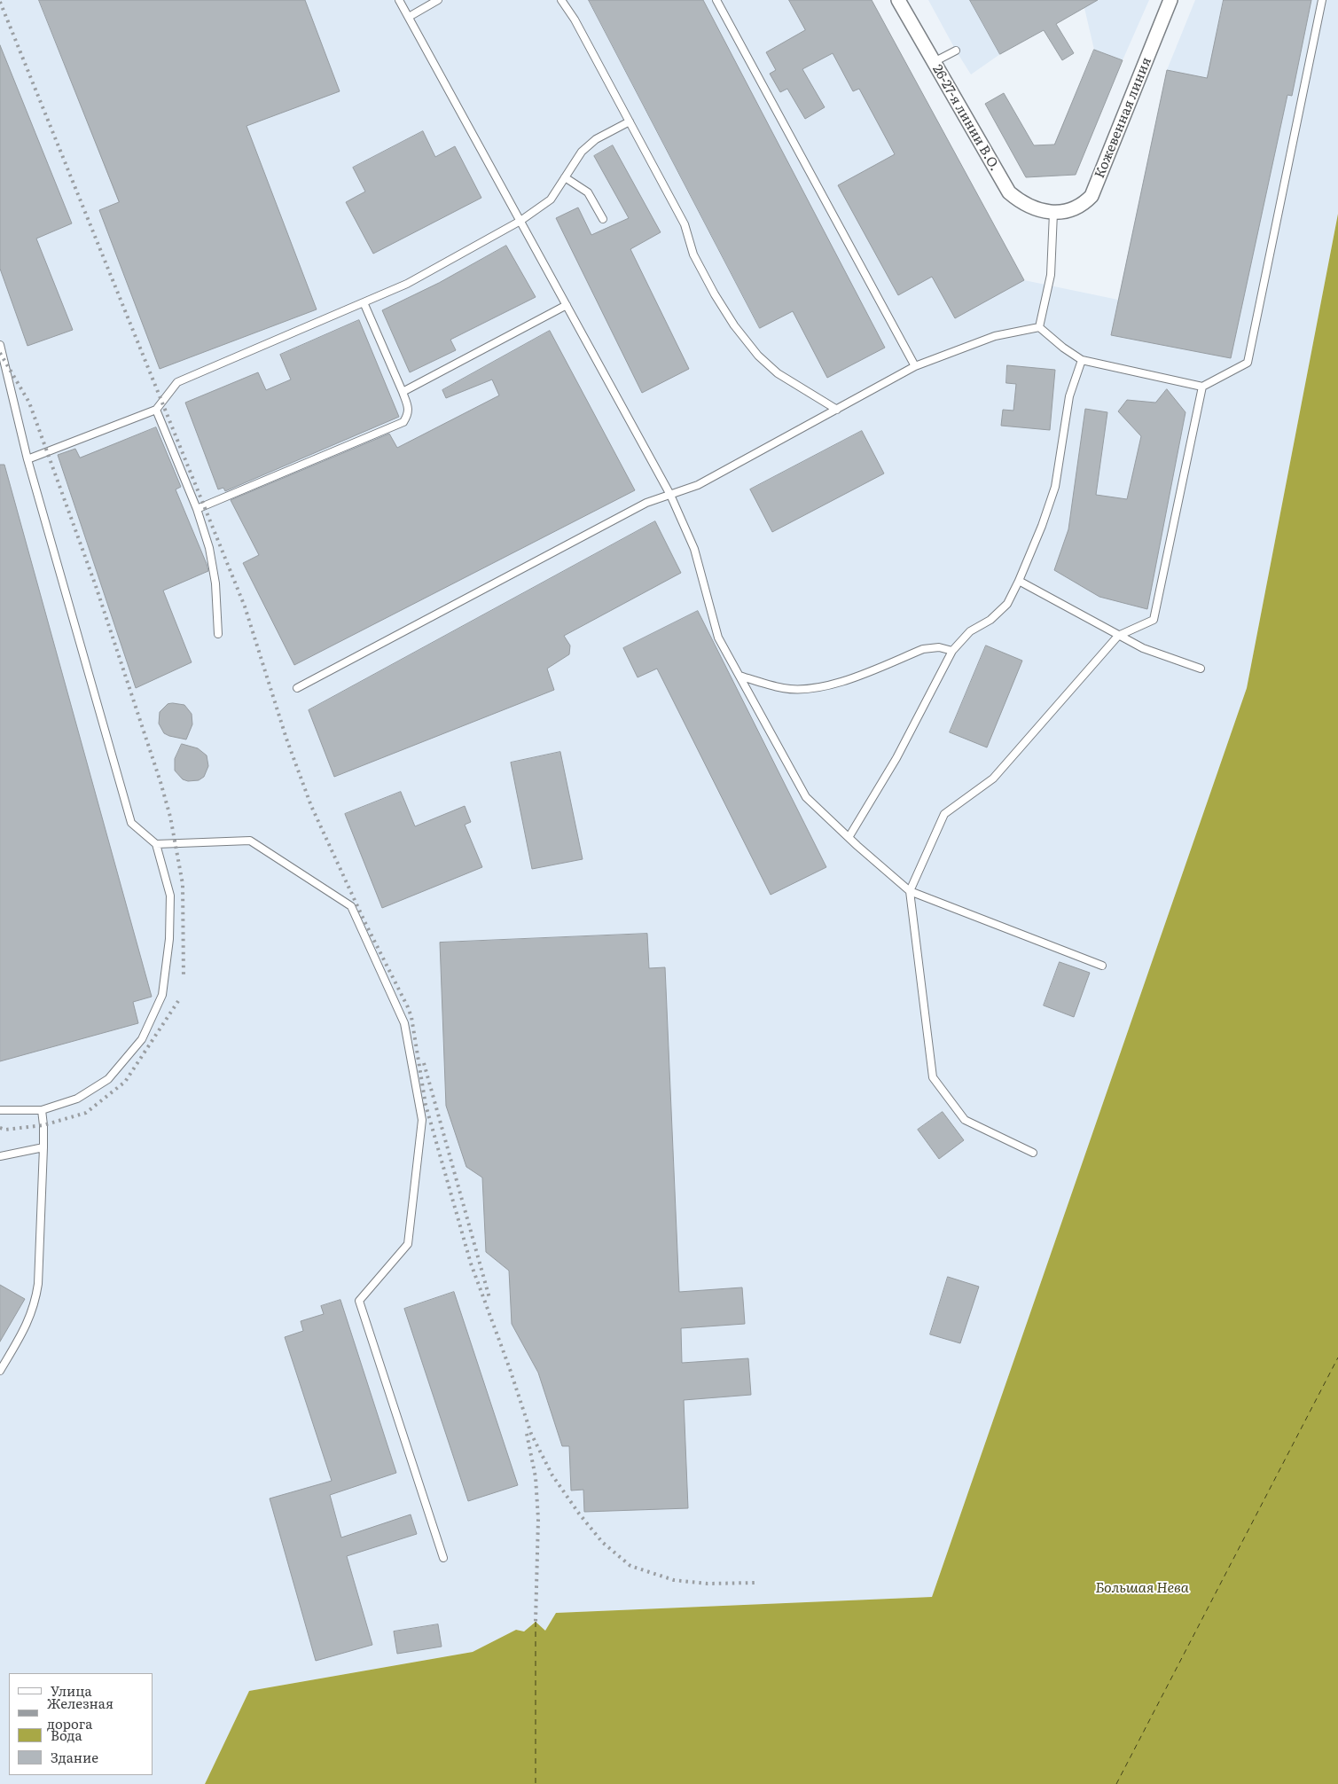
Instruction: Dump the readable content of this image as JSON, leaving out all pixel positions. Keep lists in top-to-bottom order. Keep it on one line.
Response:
{"streets":{"street":["26-27-я линии В.О.","Кожевенная линия"]},"crossings":[["26-27-я линии В.О.","Кожевенная линия"]],"water":["Большая Нева"],"legend":["Улица","Железная дорога","Вода","Здание"]}
